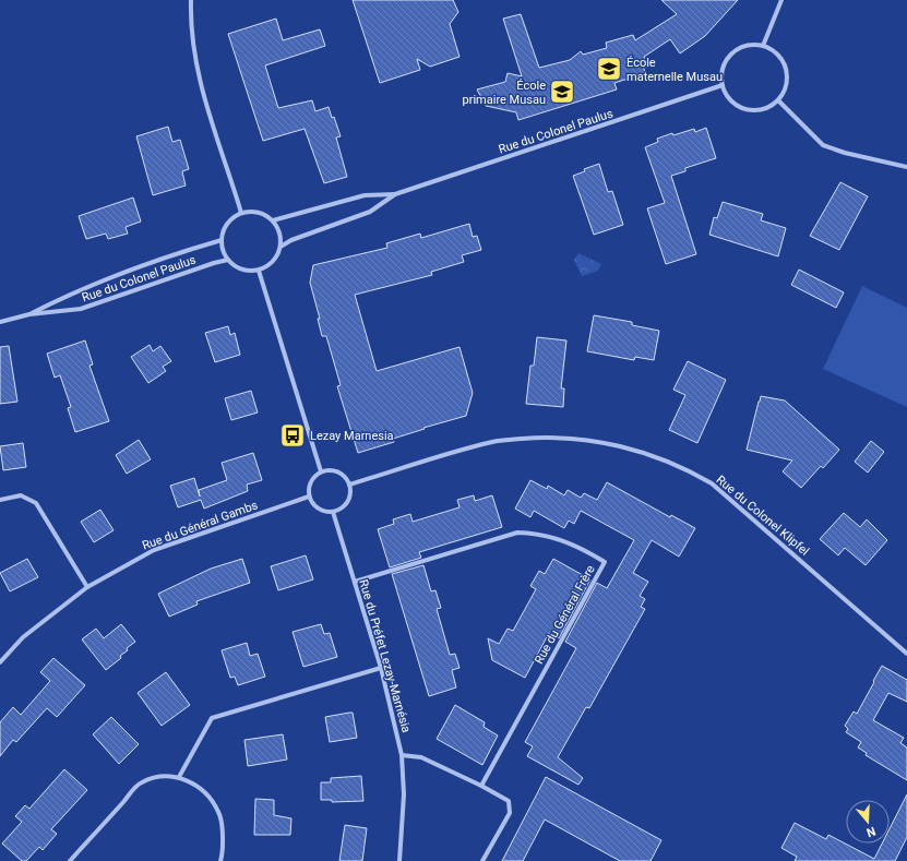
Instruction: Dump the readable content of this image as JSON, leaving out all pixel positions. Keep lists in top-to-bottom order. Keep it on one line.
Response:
{"streets":{"street":["Rue du Colonel Paulus","Rue du Colonel Klipfel","Rue du Général Gambs","Rue du Général Frère","Rue du Préfet Lezay-Marnésia"]},"crossings":[["Rue du Colonel Klipfel","Rue du Général Gambs"],["Rue du Colonel Klipfel","Rue du Préfet Lezay-Marnésia"],["Rue du Général Gambs","Rue du Préfet Lezay-Marnésia"],["Rue du Général Frère","Rue du Préfet Lezay-Marnésia"]],"places":{"school or university":["École maternelle Musau","École primaire Musau"],"bus stop":["Lezay Marnesia"]},"north":"bottom"}
